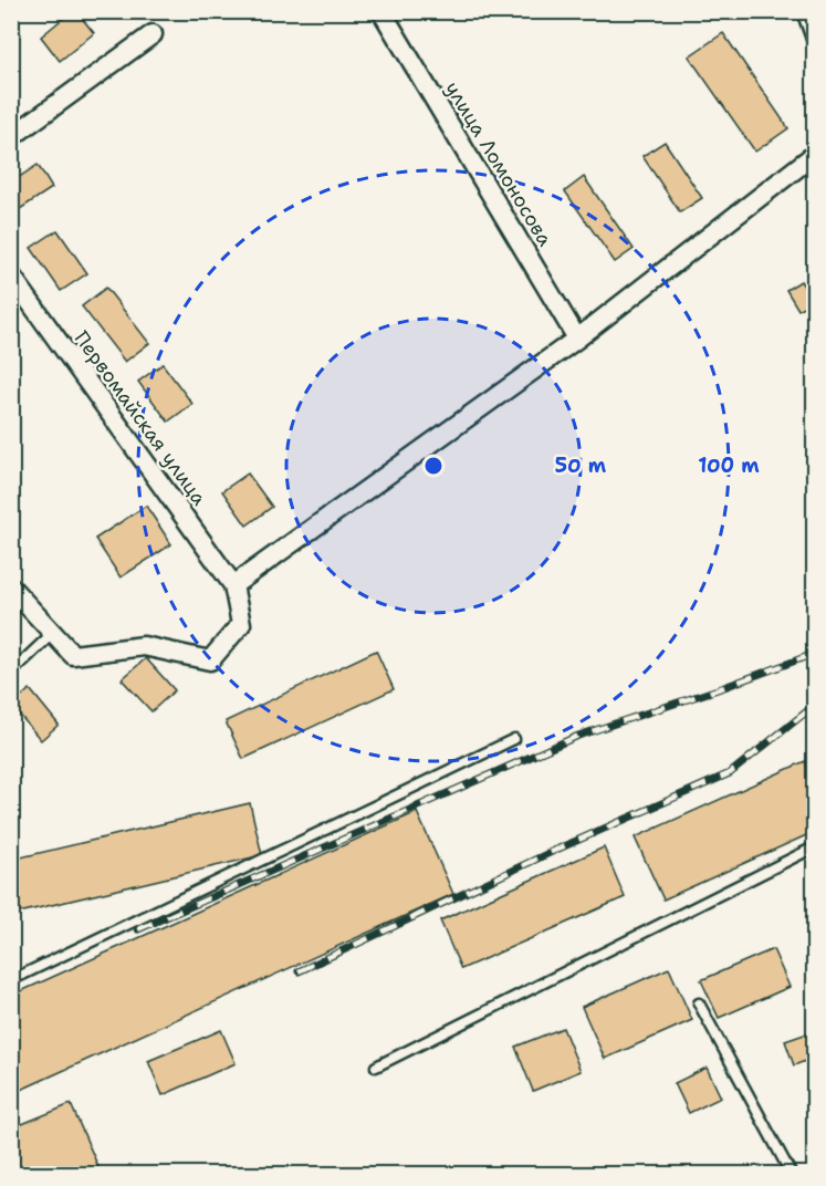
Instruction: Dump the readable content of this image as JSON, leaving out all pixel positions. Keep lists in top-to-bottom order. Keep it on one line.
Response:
{"streets":{"street":["улица Ломоносова","Первомайская улица"]},"rings":["50 m","100 m"]}
